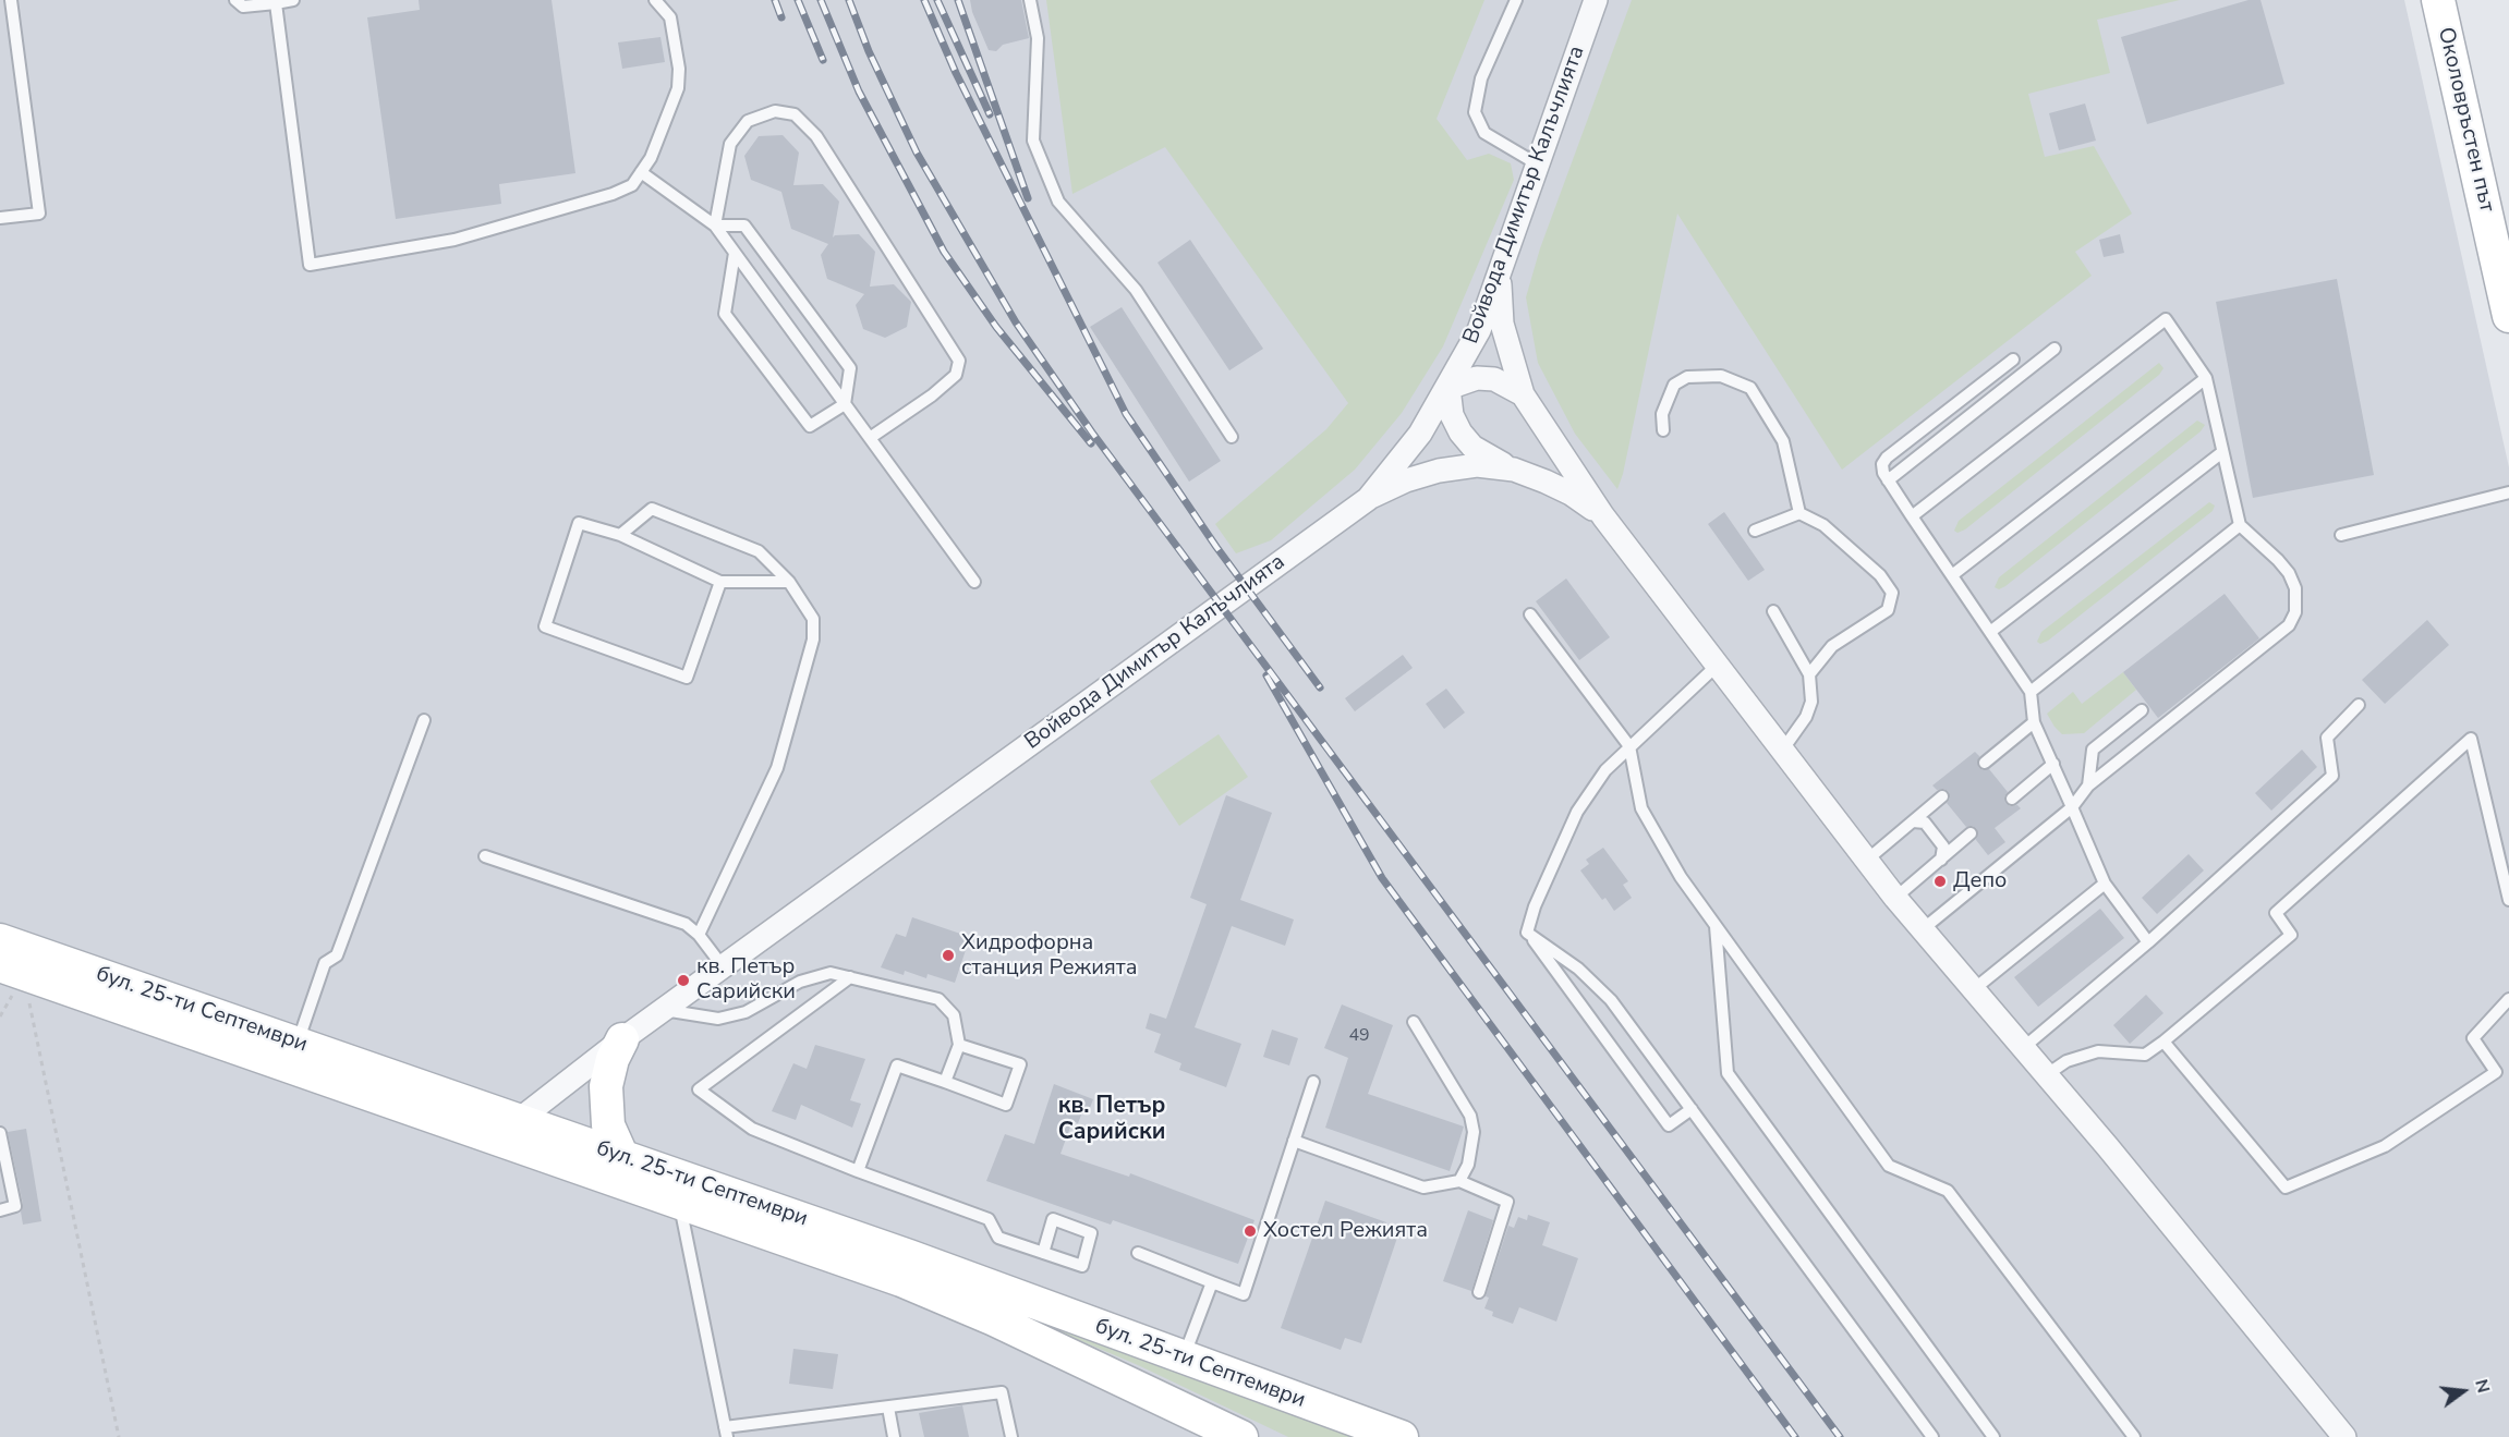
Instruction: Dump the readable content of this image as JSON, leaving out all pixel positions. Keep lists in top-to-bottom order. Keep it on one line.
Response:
{"streets":{"main road":["Околовръстен път","бул. 25-ти Септември"],"street":["Войвода Димитър Калъчлията"]},"crossings":[["Войвода Димитър Калъчлията","бул. 25-ти Септември"]],"districts":["кв. Петър Сарийски"],"places":["Депо","Хидрофорна станция Режията","кв. Петър Сарийски","Хостел Режията"],"house_numbers":["49"],"north":"right"}
